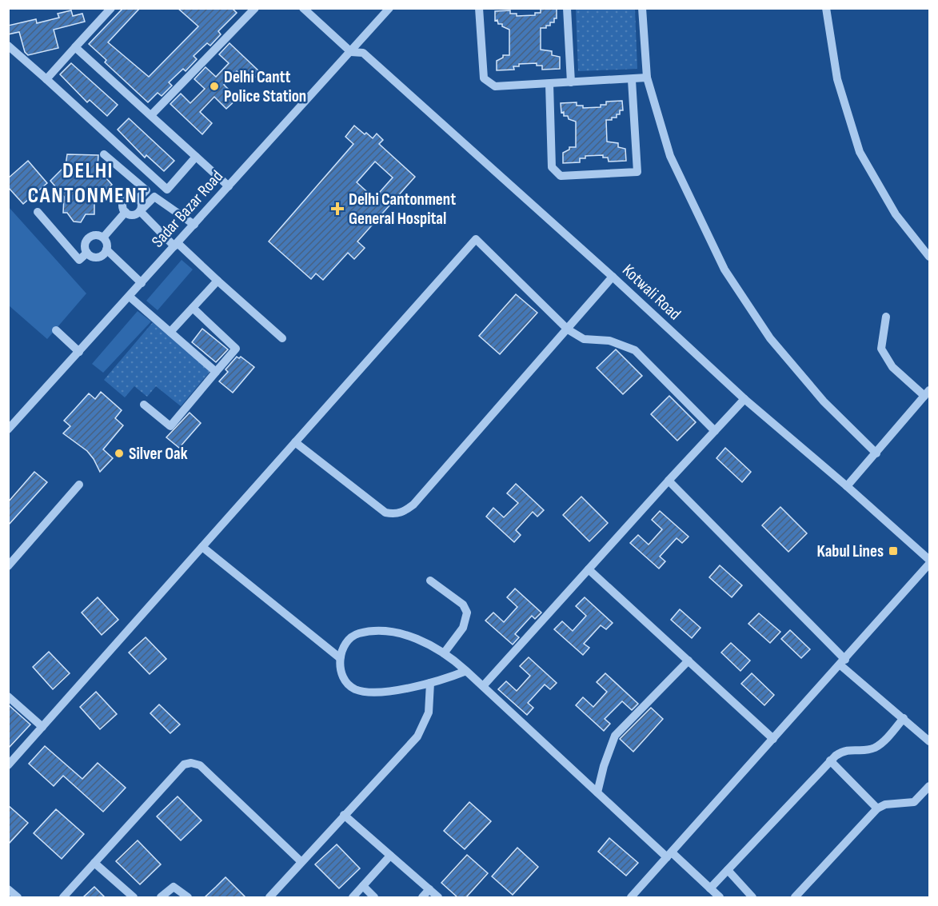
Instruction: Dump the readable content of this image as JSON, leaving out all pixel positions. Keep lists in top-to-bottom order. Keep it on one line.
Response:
{"streets":{"street":["Sadar Bazar Road","Kotwali Road"]},"crossings":[["Sadar Bazar Road","Kotwali Road"]],"districts":["DELHI CANTONMENT"],"places":{"other":["Delhi Cantt Police Station","Silver Oak"],"health":["Delhi Cantonment General Hospital"],"transit":["Kabul Lines"]}}
